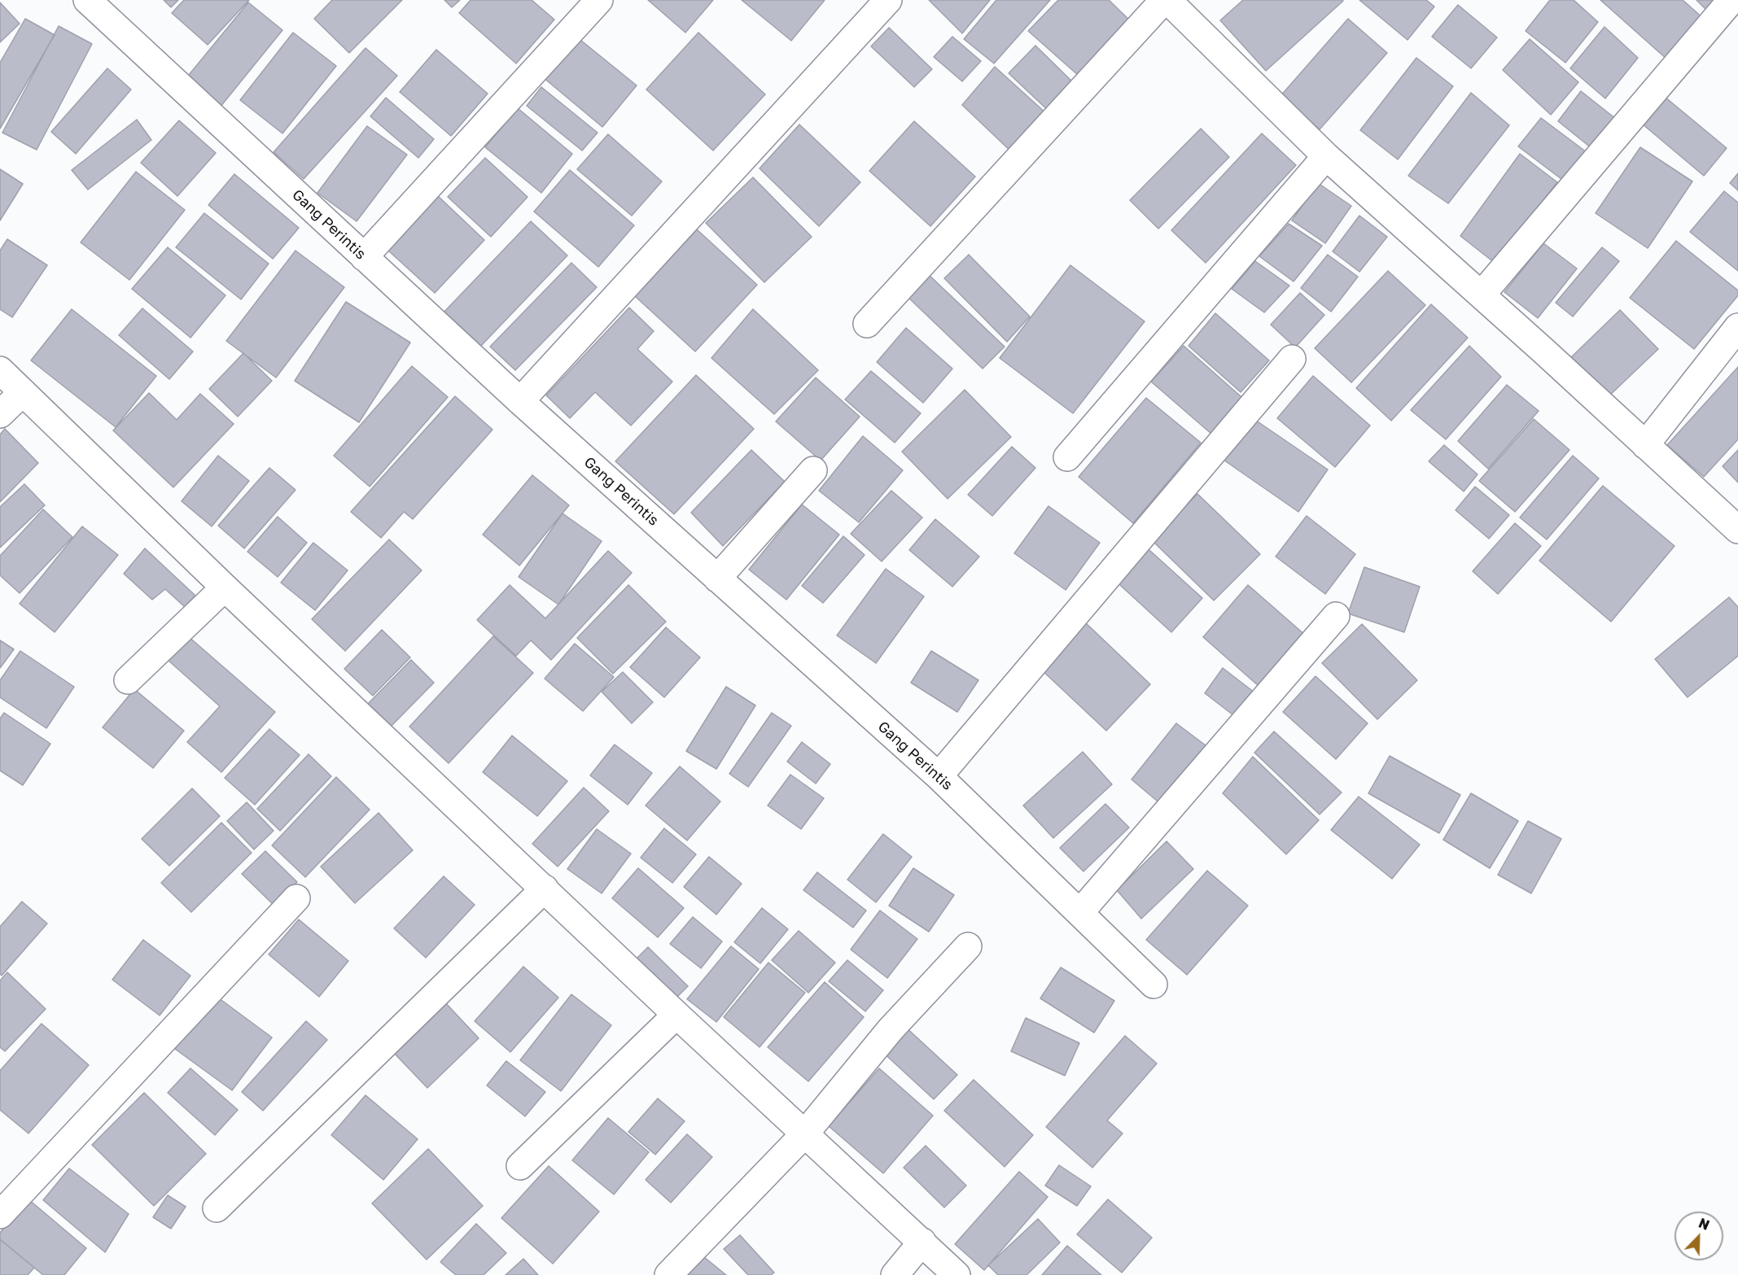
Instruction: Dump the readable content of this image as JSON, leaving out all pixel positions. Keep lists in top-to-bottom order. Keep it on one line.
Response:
{"streets":{"street":["Gang Perintis"]},"north":"top right"}
